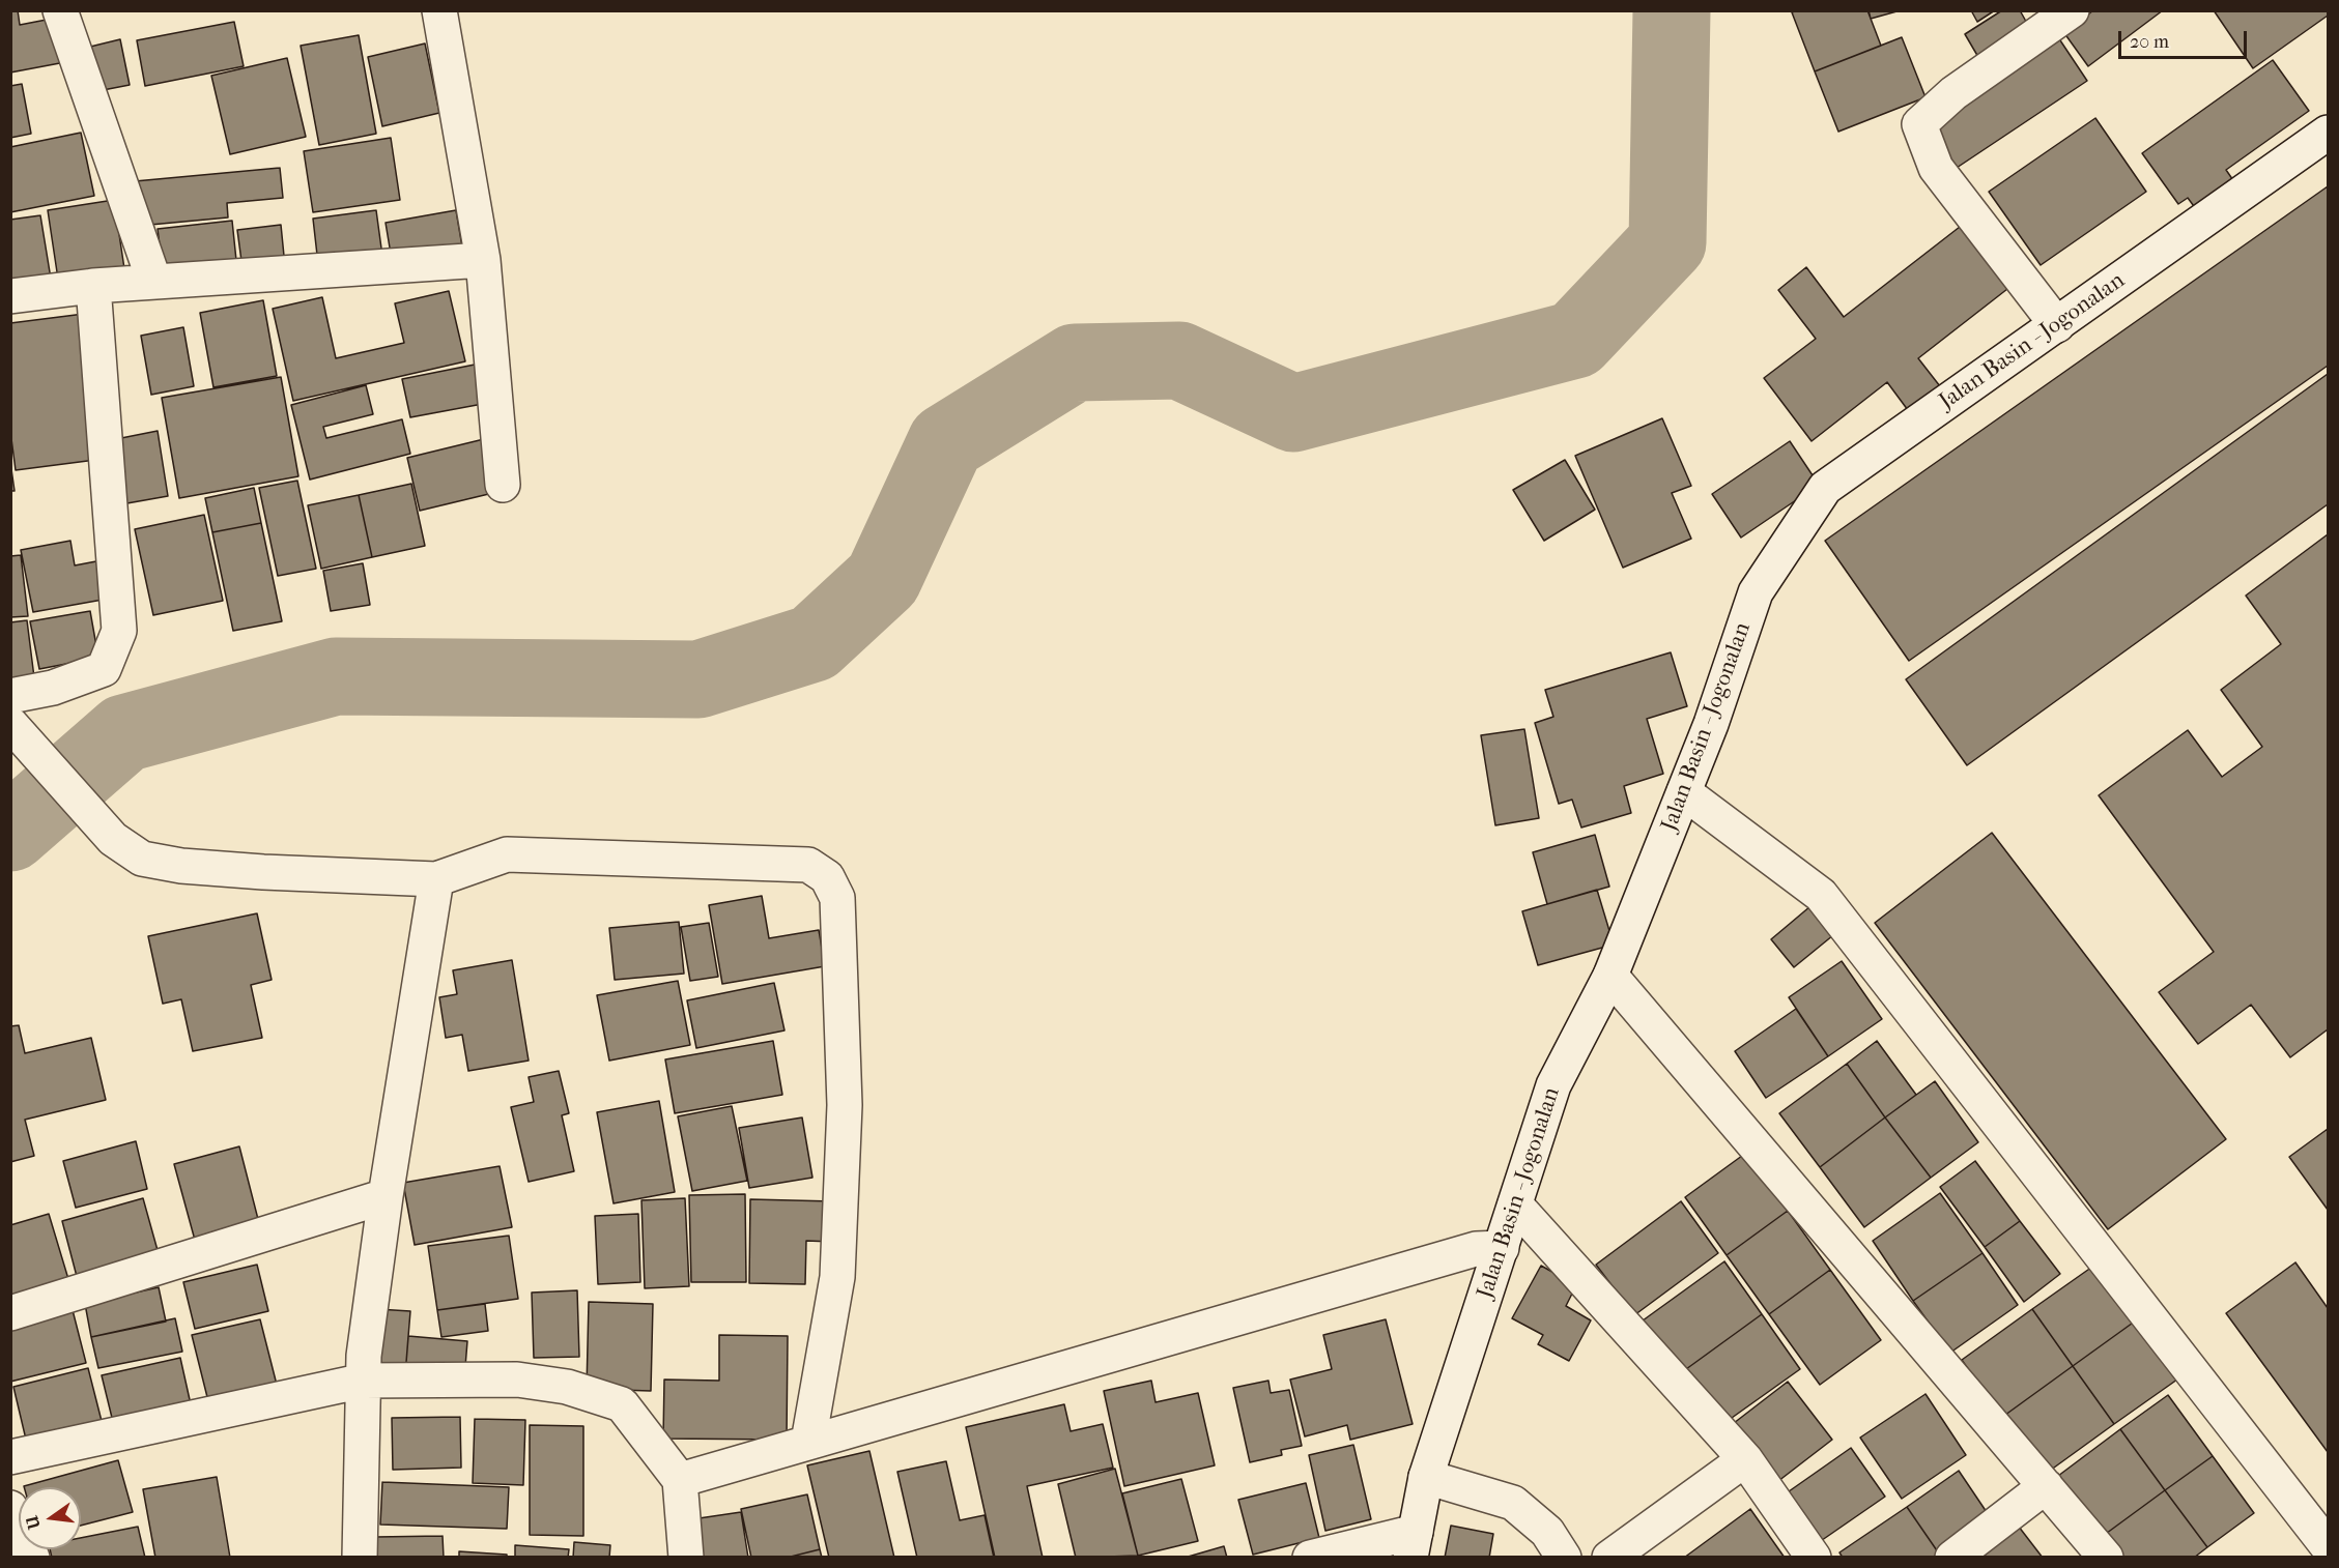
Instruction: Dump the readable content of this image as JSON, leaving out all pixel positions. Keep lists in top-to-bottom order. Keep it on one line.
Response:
{"streets":{"street":["Jalan Basin - Jogonalan"]},"scale_bar":"20 m","north":"left"}
